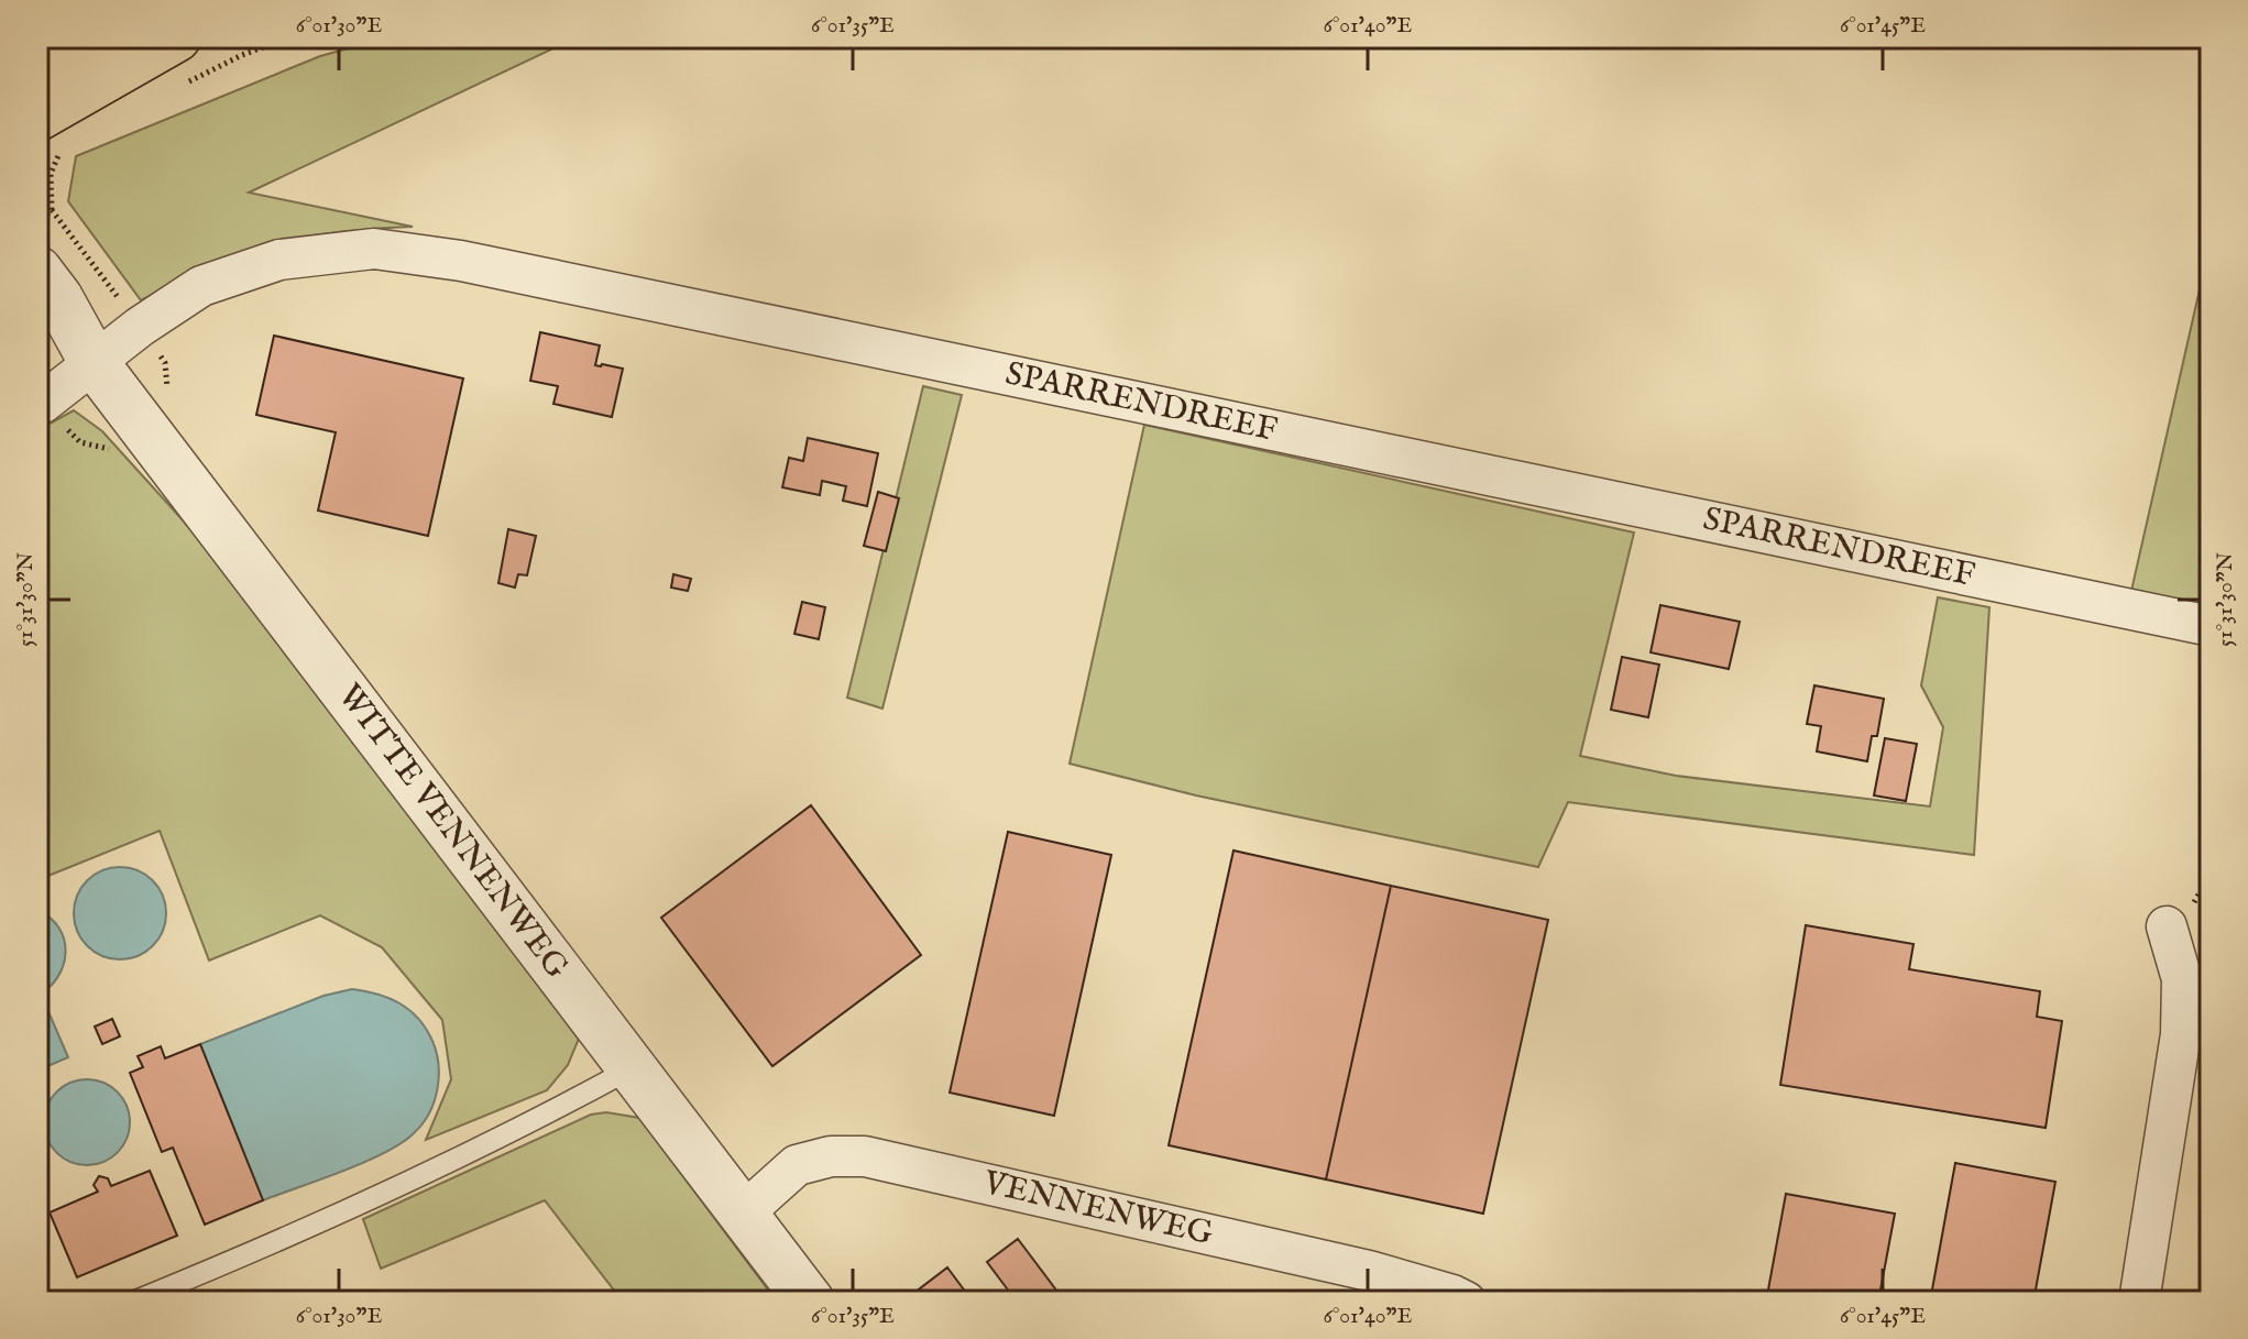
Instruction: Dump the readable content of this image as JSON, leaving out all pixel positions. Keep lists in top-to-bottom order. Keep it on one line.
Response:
{"streets":{"street":["SPARRENDREEF","WITTE VENNENWEG","VENNENWEG"]},"crossings":[["SPARRENDREEF","WITTE VENNENWEG"],["WITTE VENNENWEG","VENNENWEG"]],"coordinates":["6°01'30\"E","6°01'35\"E","6°01'40\"E","6°01'45\"E","51°31'30\"N"]}
